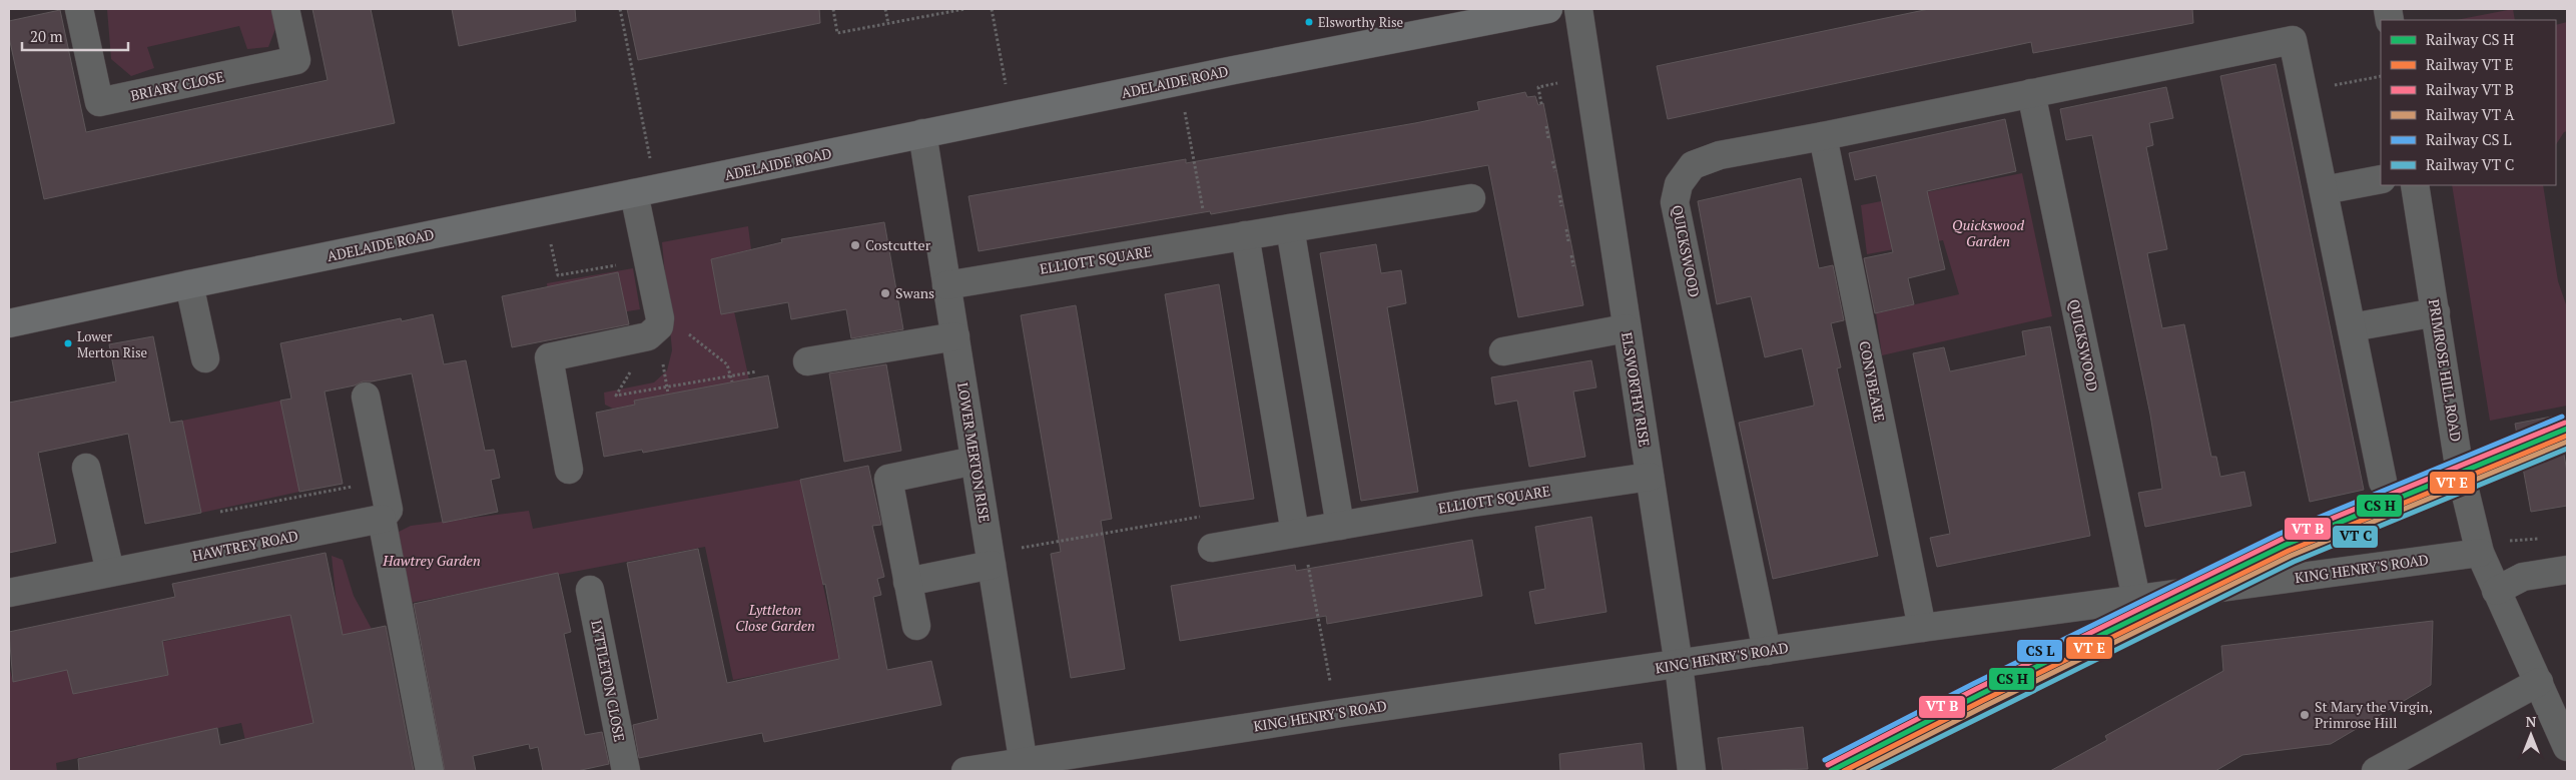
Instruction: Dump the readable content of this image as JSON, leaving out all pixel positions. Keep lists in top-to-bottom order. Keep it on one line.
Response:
{"streets":{"main road":["ADELAIDE ROAD"],"street":["BRIARY CLOSE","QUICKSWOOD","ELLIOTT SQUARE","PRIMROSE HILL ROAD","CONYBEARE","ELSWORTHY RISE","LOWER MERTON RISE","HAWTREY ROAD","KING HENRY'S ROAD","LYTTLETON CLOSE"]},"crossings":[["ADELAIDE ROAD","LOWER MERTON RISE"],["QUICKSWOOD","CONYBEARE"],["QUICKSWOOD","KING HENRY'S ROAD"],["ELLIOTT SQUARE","ELSWORTHY RISE"],["ELLIOTT SQUARE","LOWER MERTON RISE"],["PRIMROSE HILL ROAD","KING HENRY'S ROAD"],["CONYBEARE","KING HENRY'S ROAD"],["ELSWORTHY RISE","KING HENRY'S ROAD"],["LOWER MERTON RISE","KING HENRY'S ROAD"]],"parks":["Quickswood Garden","Hawtrey Garden","Lyttleton Close Garden"],"places":["Elsworthy Rise","Costcutter","Swans","Lower Merton Rise","St Mary the Virgin, Primrose Hill"],"legend":["Railway CS H","Railway VT E","Railway VT B","Railway VT A","Railway CS L","Railway VT C"],"scale_bar":"20 m","north":"top"}
